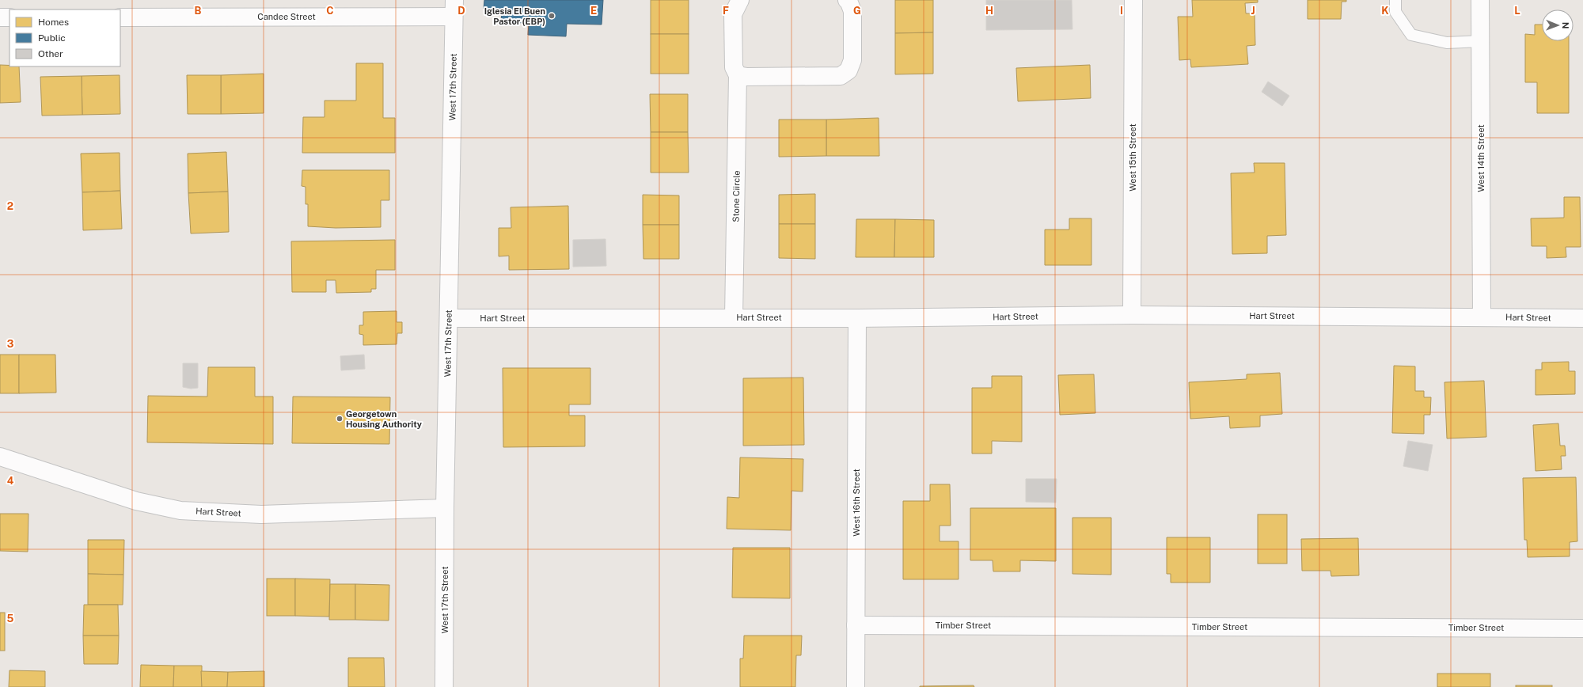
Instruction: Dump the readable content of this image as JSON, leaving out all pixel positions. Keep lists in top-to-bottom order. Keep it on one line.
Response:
{"streets":{"street":["Candee Street","West 17th Street","West 15th Street","West 14th Street","Stone Ciircle","Hart Street","West 16th Street","Timber Street"]},"crossings":[["Candee Street","West 17th Street"],["West 17th Street","Hart Street"],["West 15th Street","Hart Street"],["West 14th Street","Hart Street"],["Stone Ciircle","Hart Street"],["Hart Street","West 16th Street"],["West 16th Street","Timber Street"]],"places":["Iglesia El Buen Pastor (EBP)","Georgetown Housing Authority"],"legend":["Homes","Public","Other"],"north":"right","grid":{"columns":["B","C","D","E","F","G","H","I","J","K","L"],"rows":["2","3","4","5"]}}
